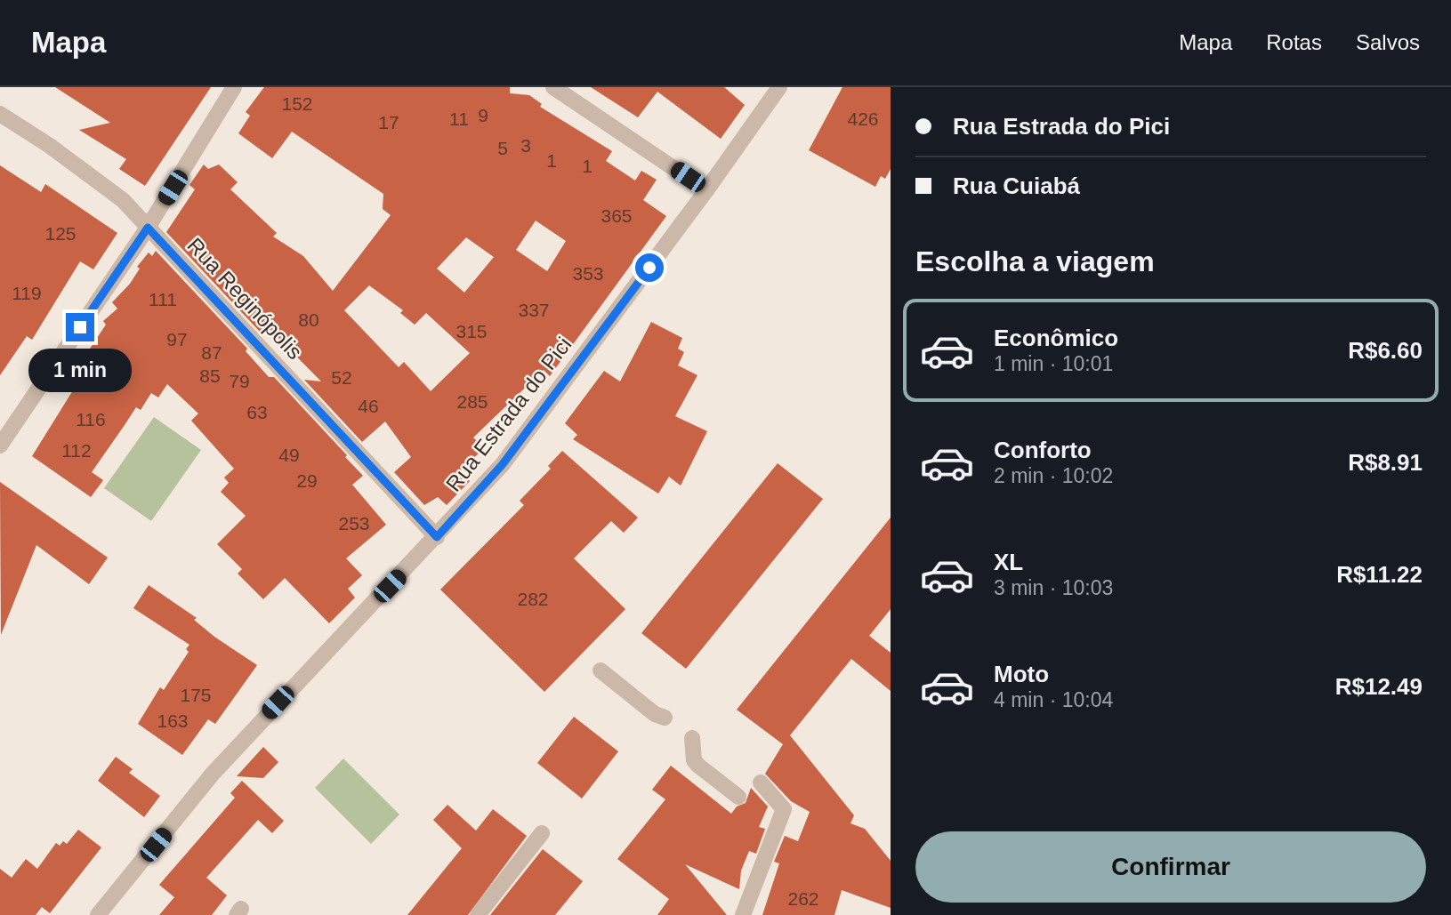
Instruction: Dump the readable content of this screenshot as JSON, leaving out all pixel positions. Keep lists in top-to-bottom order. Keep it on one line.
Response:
{"streets":{"street":["Rua Reginópolis","Rua Estrada do Pici"]},"crossings":[["Rua Reginópolis","Rua Estrada do Pici"]],"house_numbers":["152","9","11","426","17","3","5","1","1","365","125","353","119","111","337","80","315","97","87","85","52","79","285","46","63","116","112","49","29","253","282","175","163","262"],"page":{"header":"Mapa","nav":["Mapa","Rotas","Salvos"],"banner":["Rua Estrada do Pici","Rua Cuiabá"],"heading":"Escolha a viagem","list":[{"name":"Econômico","note":"1 min · 10:01","value":"R$6.60"},{"name":"Conforto","note":"2 min · 10:02","value":"R$8.91"},{"name":"XL","note":"3 min · 10:03","value":"R$11.22"},{"name":"Moto","note":"4 min · 10:04","value":"R$12.49"}],"bubble":"1 min","buttons":"Confirmar"}}
